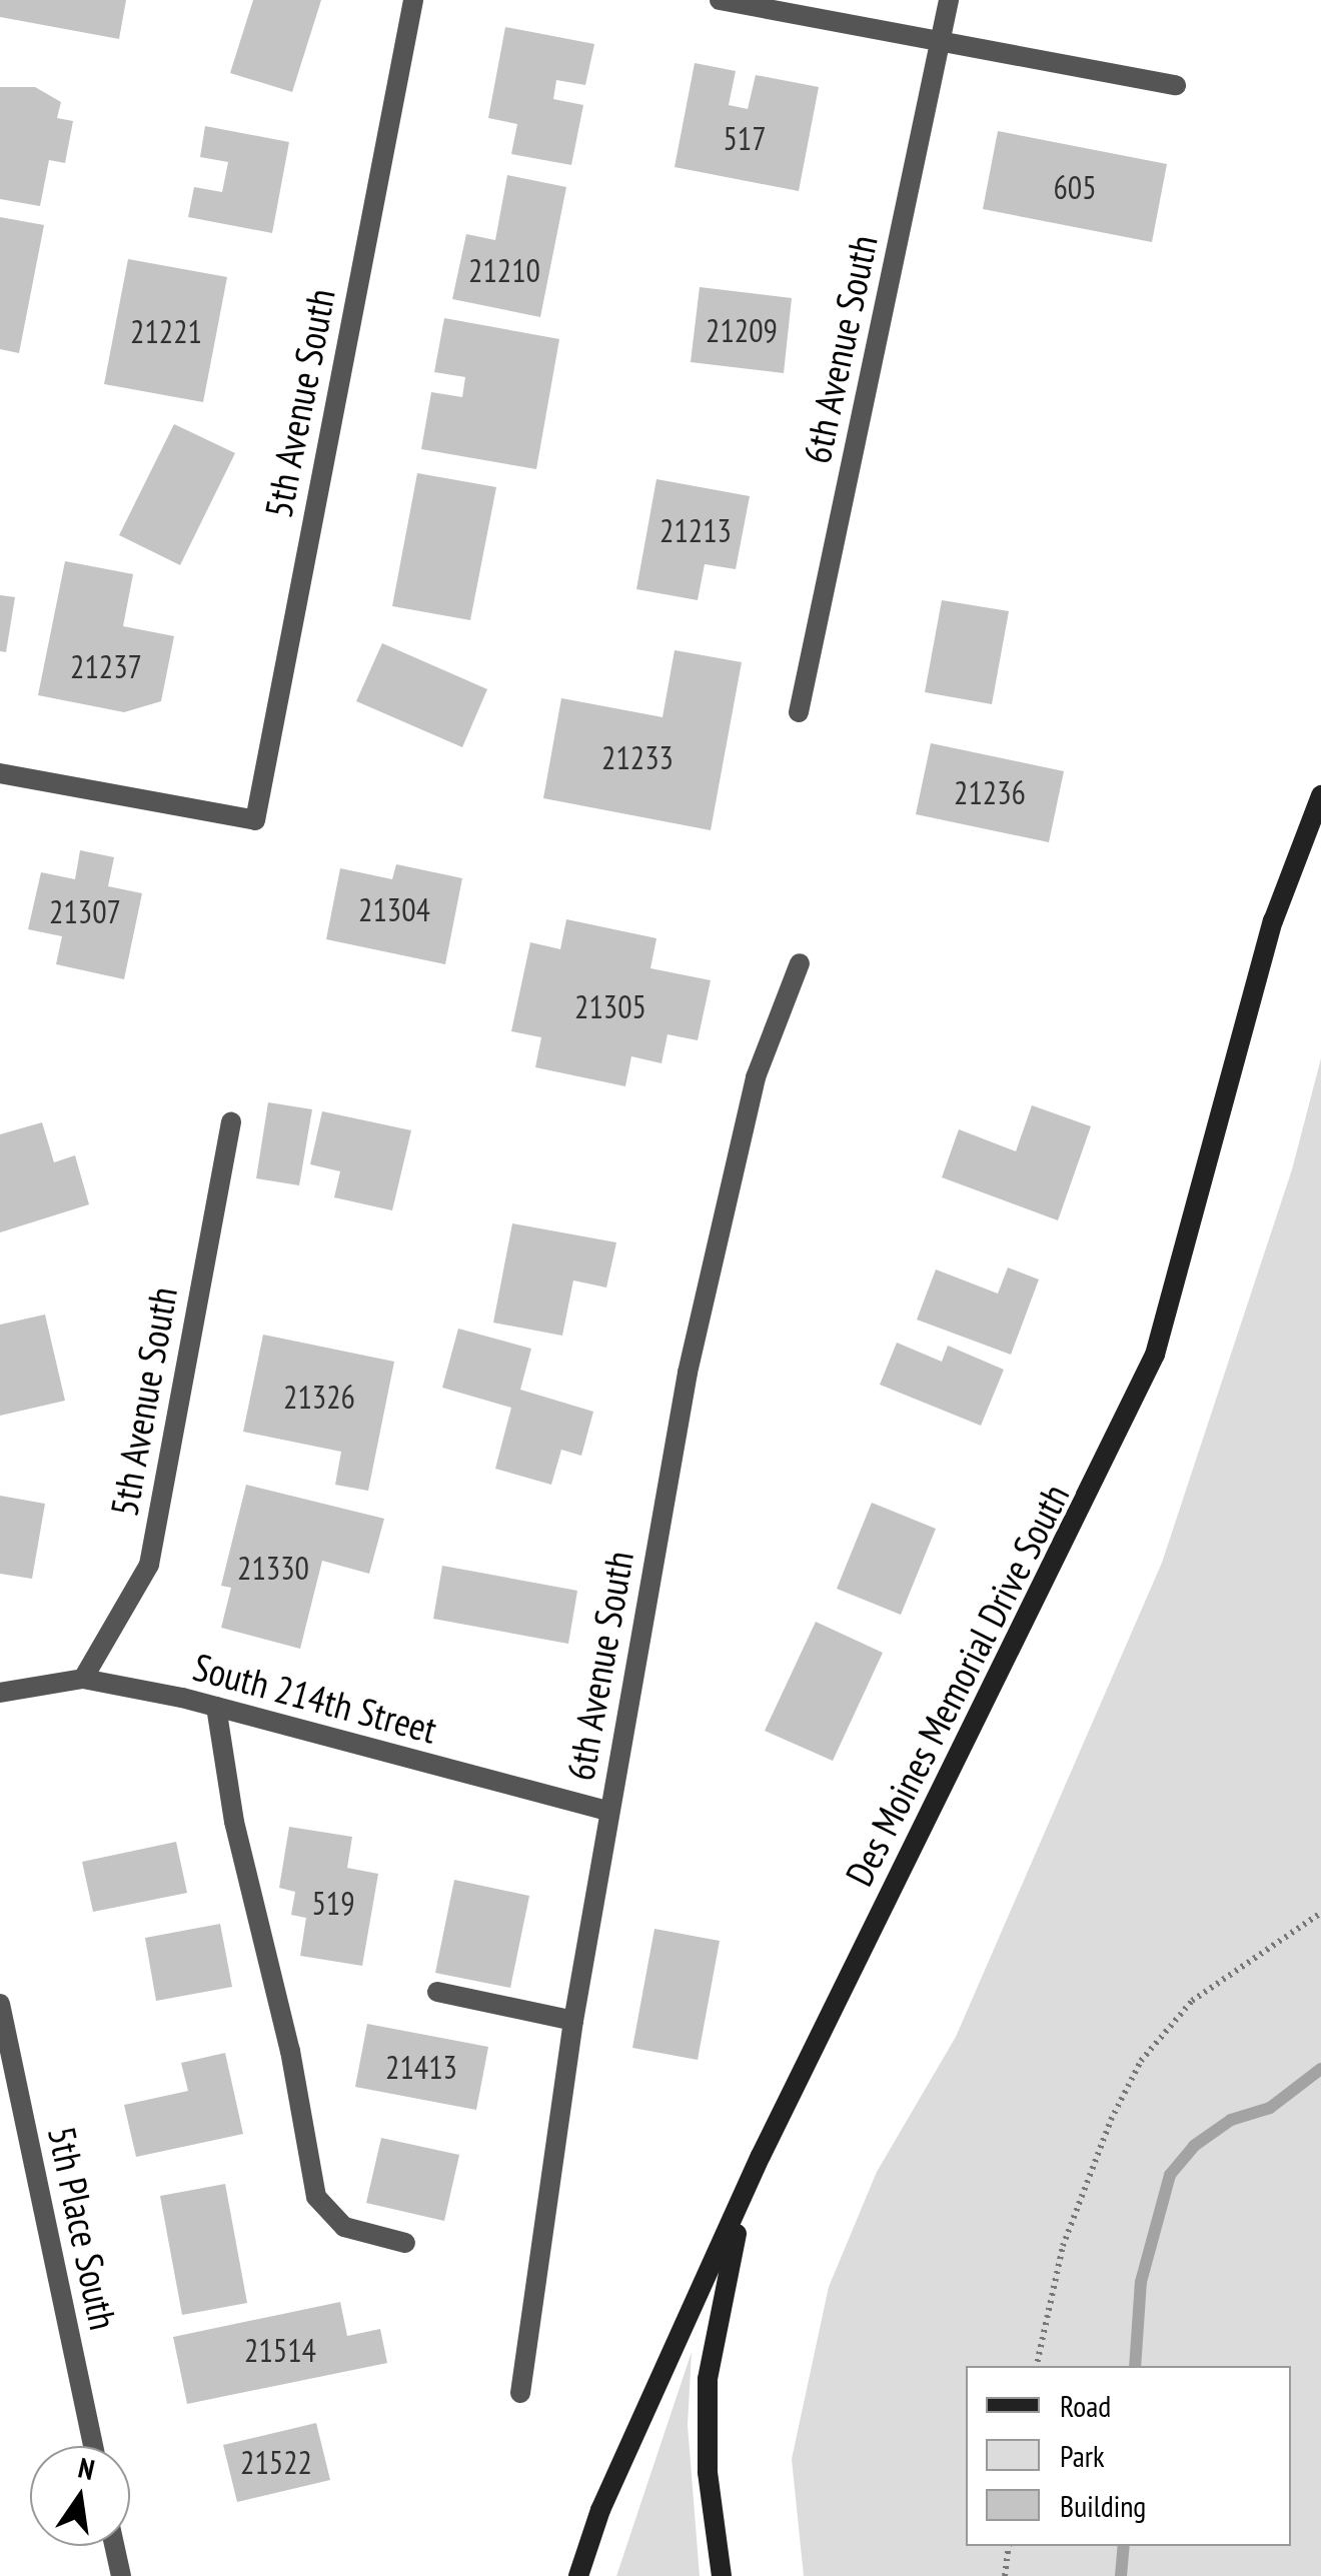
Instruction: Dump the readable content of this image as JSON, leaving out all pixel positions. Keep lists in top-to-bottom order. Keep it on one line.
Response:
{"streets":{"main road":["Des Moines Memorial Drive South"],"street":["6th Avenue South","5th Avenue South","South 214th Street","5th Place South"]},"crossings":[["6th Avenue South","South 214th Street"],["5th Avenue South","South 214th Street"]],"house_numbers":["517","605","21210","21209","21221","21213","21237","21233","21236","21304","21307","21305","21326","21330","519","21413","21514","21522"],"legend":["Road","Park","Building"],"north":"top"}
